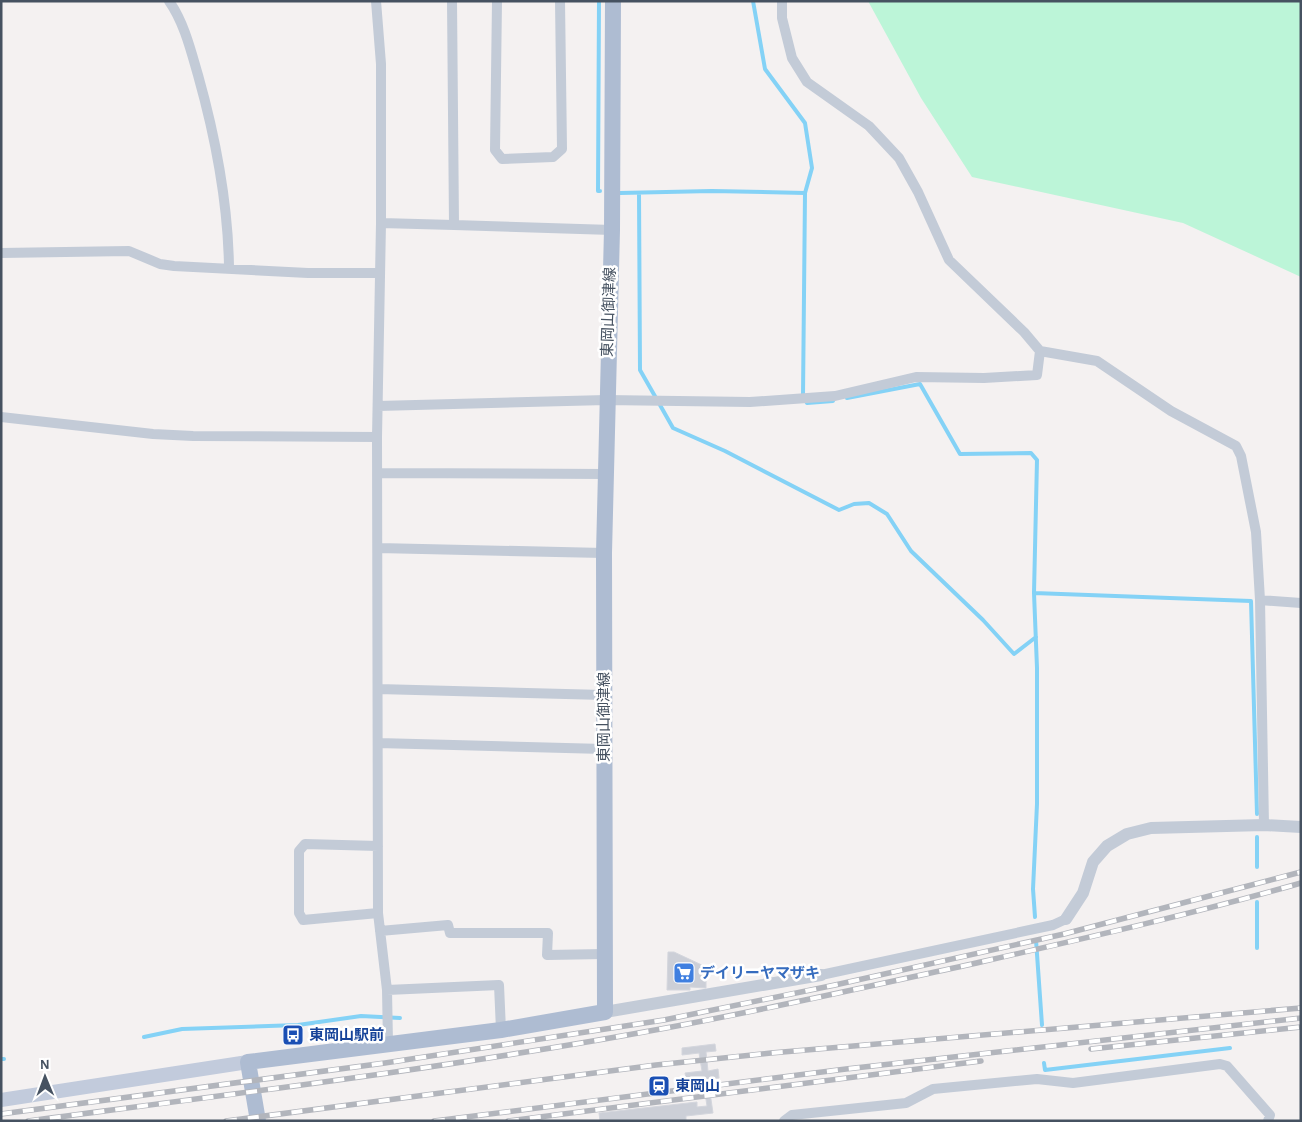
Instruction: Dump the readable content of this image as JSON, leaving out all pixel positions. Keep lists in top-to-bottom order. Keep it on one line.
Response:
{"streets":{"main road":["東岡山御津線"]},"places":{"supermarket":["デイリーヤマザキ"],"bus stop":["東岡山駅前"],"station":["東岡山"]},"north":"top"}
